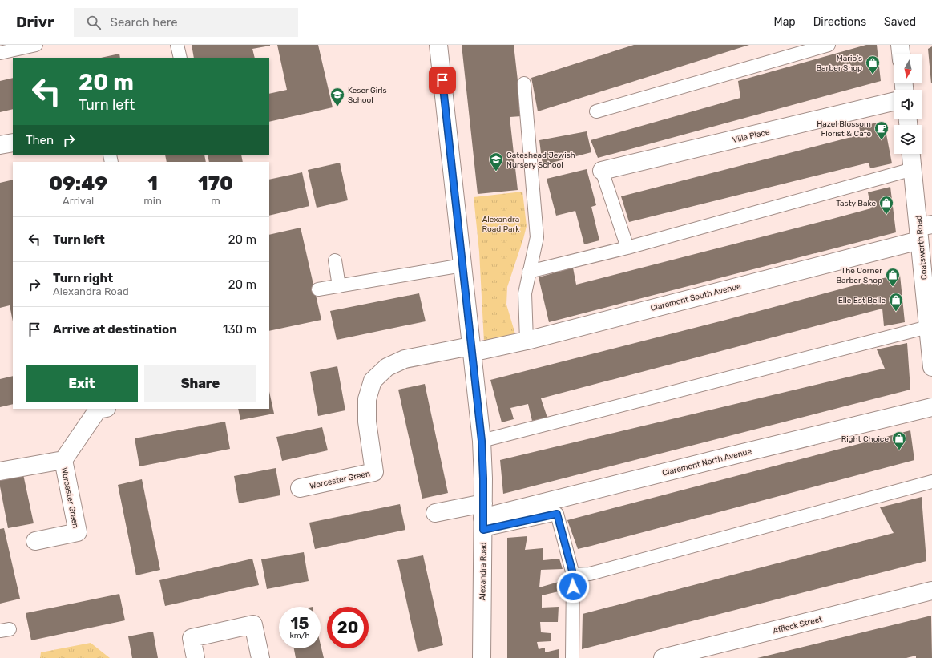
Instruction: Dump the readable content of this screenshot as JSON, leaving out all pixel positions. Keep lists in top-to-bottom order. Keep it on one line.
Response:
{"streets":{"street":["Villa Place","Coatsworth Road","Claremont South Avenue","Claremont North Avenue","Worcester Green","Alexandra Road","Affleck Street"]},"crossings":[["Coatsworth Road","Claremont South Avenue"],["Claremont South Avenue","Worcester Green"],["Claremont South Avenue","Alexandra Road"],["Claremont North Avenue","Alexandra Road"],["Worcester Green","Alexandra Road"]],"parks":["Alexandra Road Park"],"places":{"shop":["Mario's Barber Shop","Tasty Bake","The Corner Barber Shop","Elle Est Belle","Right Choice"],"school or university":["Keser Girls School","Gateshead Jewish Nursery School"],"cafe":["Hazel Blossom Florist & Cafe"]},"north":"bottom","page":{"header":"Drivr","search":"Search here","nav":["Map","Directions","Saved"],"turn":["20 m","Turn left"],"then":"Then","eta":["09:49","Arrival","1","min","170","m"],"list":[{"name":"Turn left","value":"20 m"},{"name":"Turn right","note":"Alexandra Road","value":"20 m"},{"name":"Arrive at destination","value":"130 m"}],"buttons":["Exit","Share"],"speed":"15 km/h","limit":"20"}}
